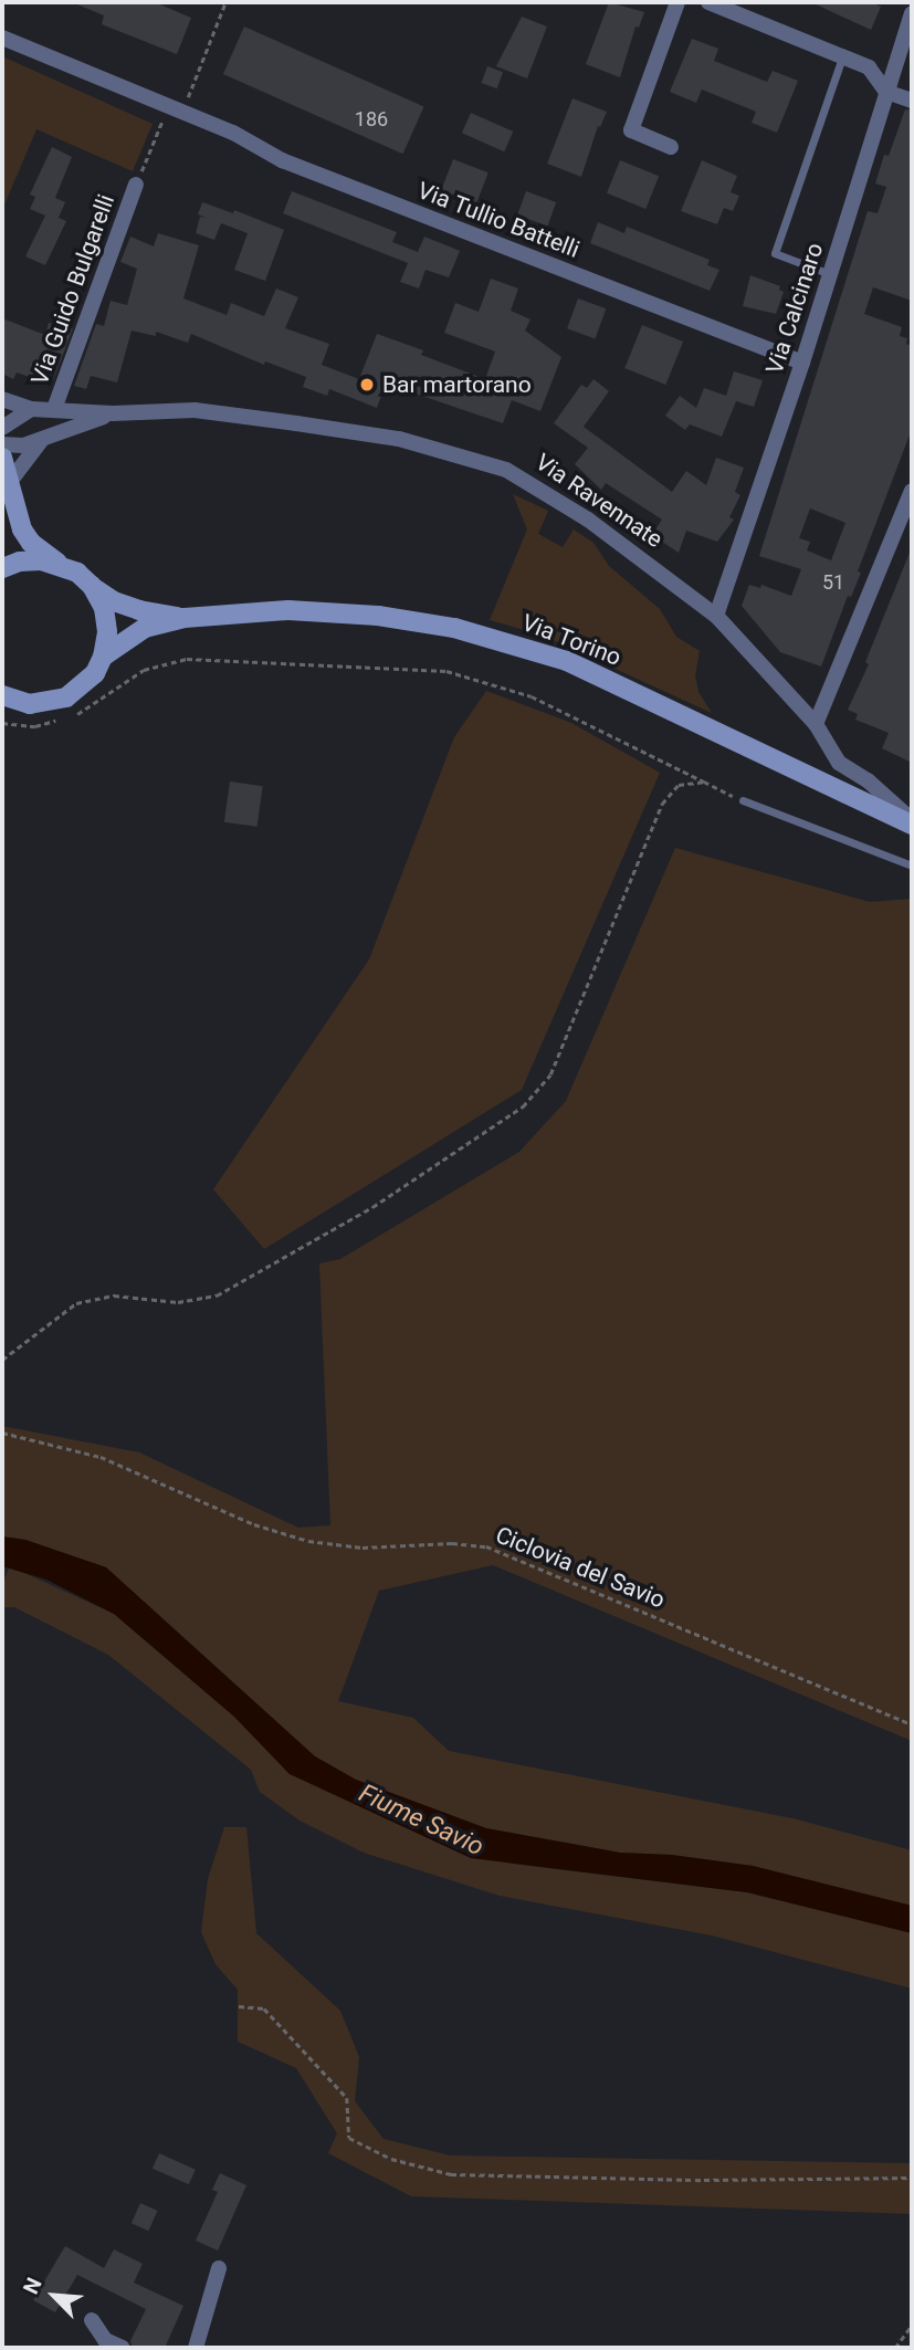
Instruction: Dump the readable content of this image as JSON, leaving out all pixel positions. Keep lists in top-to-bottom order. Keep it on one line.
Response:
{"streets":{"main road":["Via Torino"],"street":["Via Tullio Battelli","Via Guido Bulgarelli","Via Calcinaro","Via Ravennate"],"path":["Ciclovia del Savio"]},"crossings":[["Via Tullio Battelli","Via Calcinaro"],["Via Guido Bulgarelli","Via Ravennate"],["Via Calcinaro","Via Ravennate"],["Via Ravennate","Via Torino"]],"water":["Fiume Savio"],"places":["Bar martorano"],"house_numbers":["186","51"],"north":"top left"}
